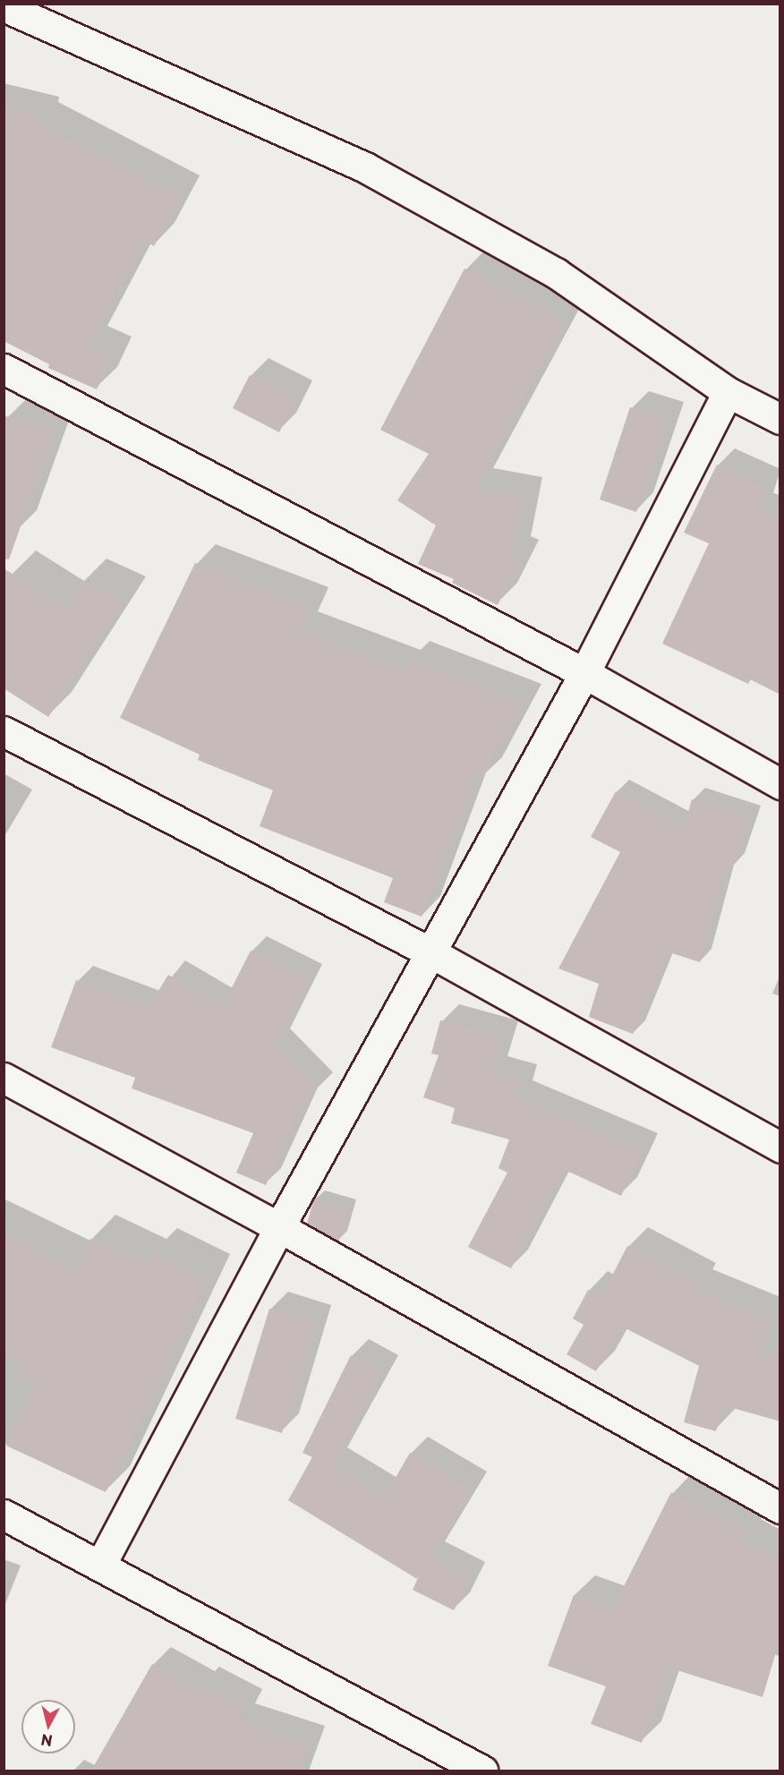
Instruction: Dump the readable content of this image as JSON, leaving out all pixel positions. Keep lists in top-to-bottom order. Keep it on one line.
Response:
{"north":"bottom"}
